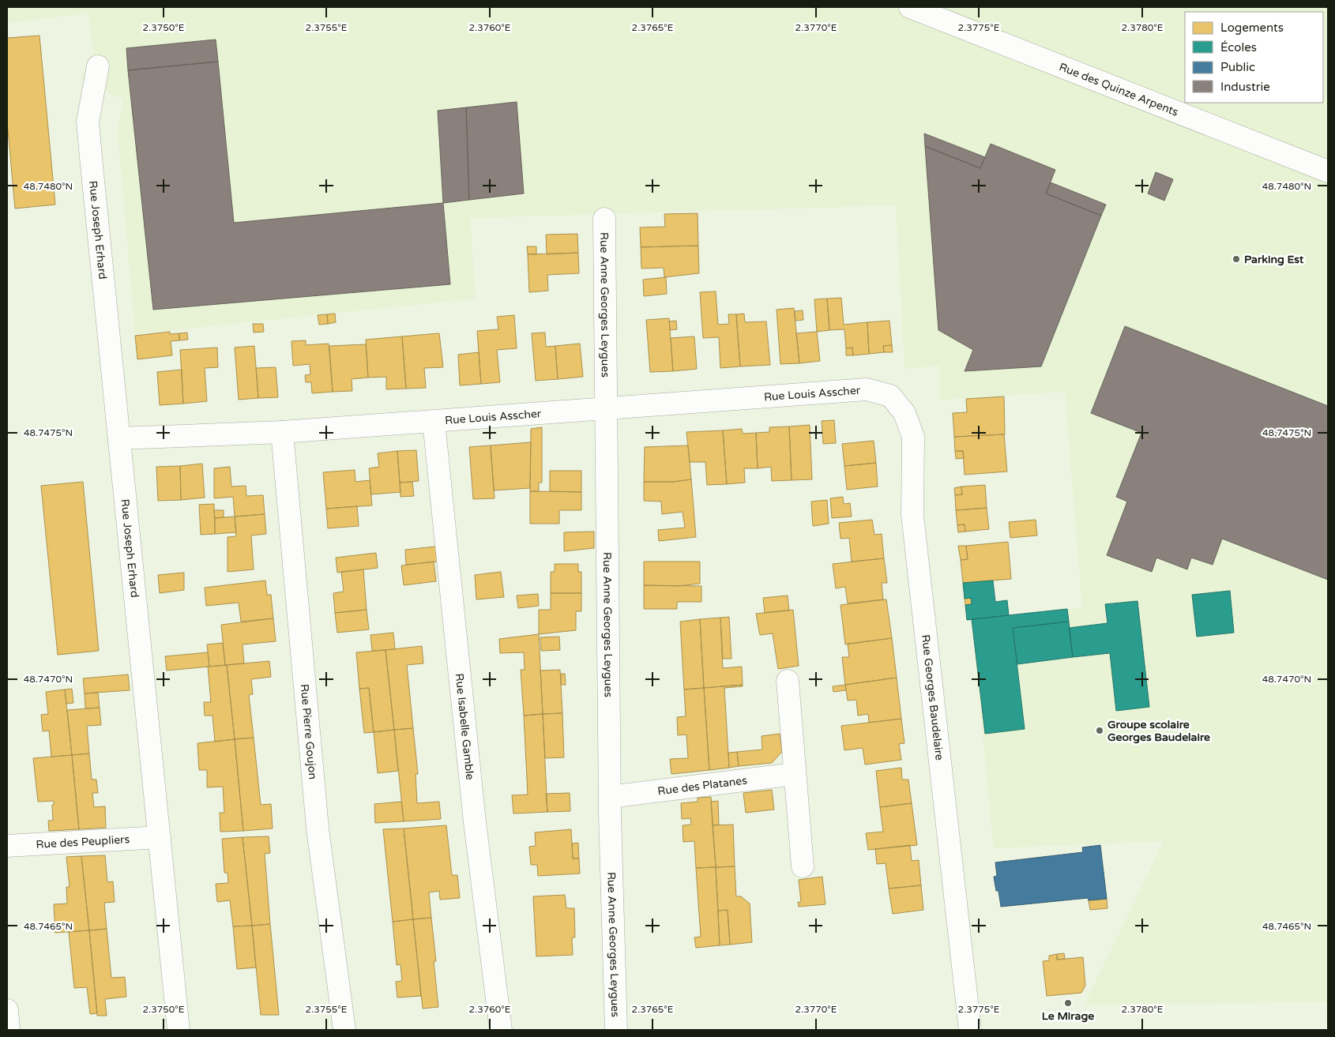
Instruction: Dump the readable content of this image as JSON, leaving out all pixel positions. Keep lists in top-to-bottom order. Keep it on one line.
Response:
{"streets":{"street":["Rue des Quinze Arpents","Rue Joseph Erhard","Rue Anne Georges Leygues","Rue Louis Asscher","Rue Georges Baudelaire","Rue Isabelle Gamble","Rue Pierre Goujon","Rue des Platanes","Rue des Peupliers"]},"crossings":[["Rue Joseph Erhard","Rue Louis Asscher"],["Rue Joseph Erhard","Rue des Peupliers"],["Rue Anne Georges Leygues","Rue Louis Asscher"],["Rue Anne Georges Leygues","Rue des Platanes"],["Rue Louis Asscher","Rue Georges Baudelaire"],["Rue Louis Asscher","Rue Isabelle Gamble"],["Rue Louis Asscher","Rue Pierre Goujon"]],"places":["Parking Est","Groupe scolaire Georges Baudelaire","Le Mirage"],"legend":["Logements","Écoles","Public","Industrie"],"coordinates":["2.3750°E","2.3755°E","2.3760°E","2.3765°E","2.3770°E","2.3775°E","2.3780°E","48.7480°N","48.7475°N","48.7470°N","48.7465°N"]}
